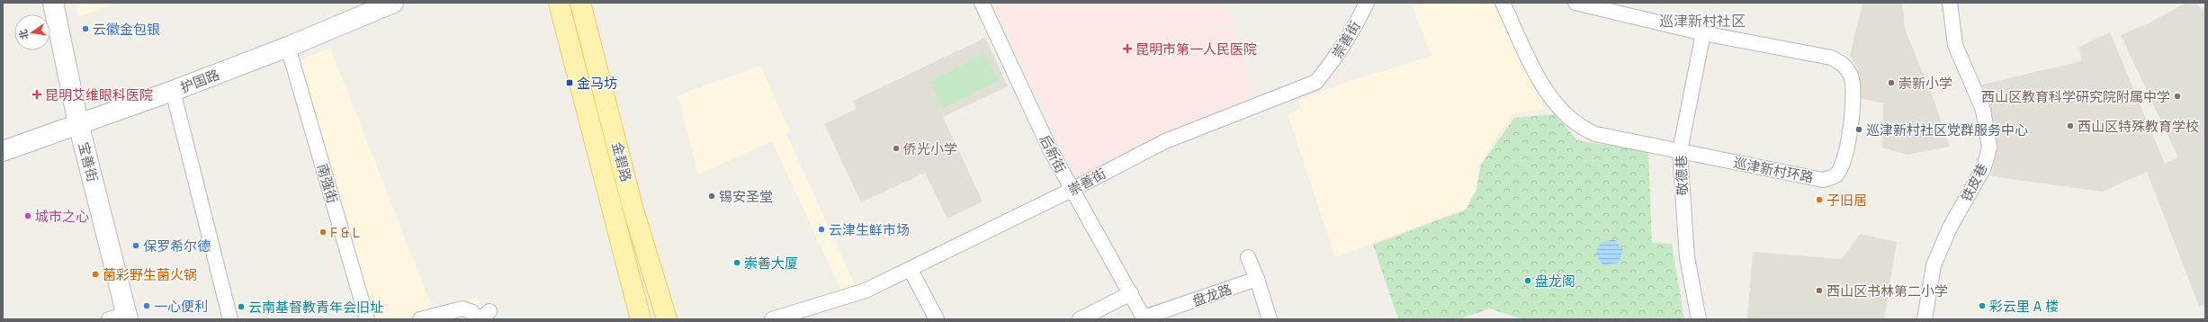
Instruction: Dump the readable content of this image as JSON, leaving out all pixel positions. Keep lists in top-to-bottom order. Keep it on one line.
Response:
{"streets":{"main road":["金碧路"],"street":["崇善街","护国路","后新街","宝善街","巡津新村环路","敬德巷","铁皮巷","南强街","盘龙路"]},"crossings":[["崇善街","后新街"],["护国路","宝善街"],["护国路","南强街"],["后新街","盘龙路"],["巡津新村环路","敬德巷"]],"districts":["巡津新村社区"],"places":{"other":["云徽金包银","崇新小学","西山区教育科学研究院附属中学","西山区特殊教育学校","巡津新村社区党群服务中心","侨光小学","锡安圣堂","子旧居","城市之心","云津生鲜市场","F & L","保罗希尔德","崇善大厦","菌彩野生菌火锅","盘龙阁","西山区书林第二小学","一心便利","彩云里 A 楼","云南基督教青年会旧址"],"health":["昆明市第一人民医院","昆明艾维眼科医院"],"transit":["金马坊"]},"north":"left"}
